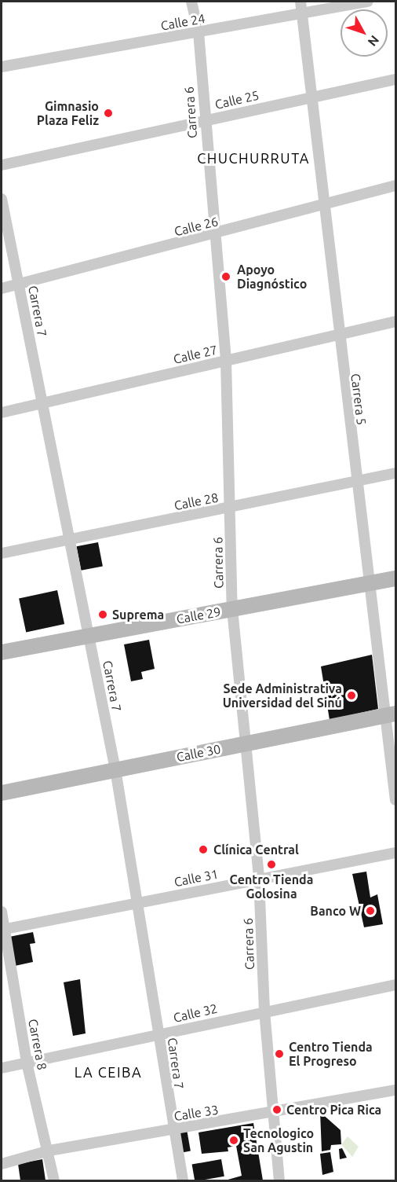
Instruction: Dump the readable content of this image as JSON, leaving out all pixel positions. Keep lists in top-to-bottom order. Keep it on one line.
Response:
{"streets":{"street":["Calle 24","Calle 25","Carrera 6","Calle 26","Carrera 7","Calle 27","Carrera 5","Calle 28","Calle 29","Calle 30","Calle 31","Calle 32","Carrera 8","Calle 33"]},"crossings":[["Calle 24","Carrera 6"],["Calle 24","Carrera 5"],["Calle 25","Carrera 6"],["Calle 25","Carrera 5"],["Carrera 6","Calle 26"],["Carrera 6","Calle 27"],["Carrera 6","Calle 28"],["Carrera 6","Calle 29"],["Carrera 6","Calle 30"],["Carrera 6","Calle 31"],["Carrera 6","Calle 32"],["Carrera 6","Calle 33"],["Calle 26","Carrera 7"],["Calle 26","Carrera 5"],["Carrera 7","Calle 27"],["Carrera 7","Calle 28"],["Carrera 7","Calle 29"],["Carrera 7","Calle 30"],["Carrera 7","Calle 31"],["Carrera 7","Calle 32"],["Carrera 7","Calle 33"],["Calle 27","Carrera 5"],["Carrera 5","Calle 28"],["Carrera 5","Calle 29"],["Carrera 5","Calle 30"],["Calle 31","Carrera 8"],["Calle 32","Carrera 8"],["Carrera 8","Calle 33"]],"districts":["CHUCHURRUTA","LA CEIBA"],"places":["Gimnasio Plaza Feliz","Apoyo Diagnóstico","Suprema","Sede Administrativa Universidad del Sinú","Clínica Central","Centro Tienda Golosina","Banco W","Centro Tienda El Progreso","Centro Pica Rica","Tecnologico San Agustin"],"north":"bottom right"}
